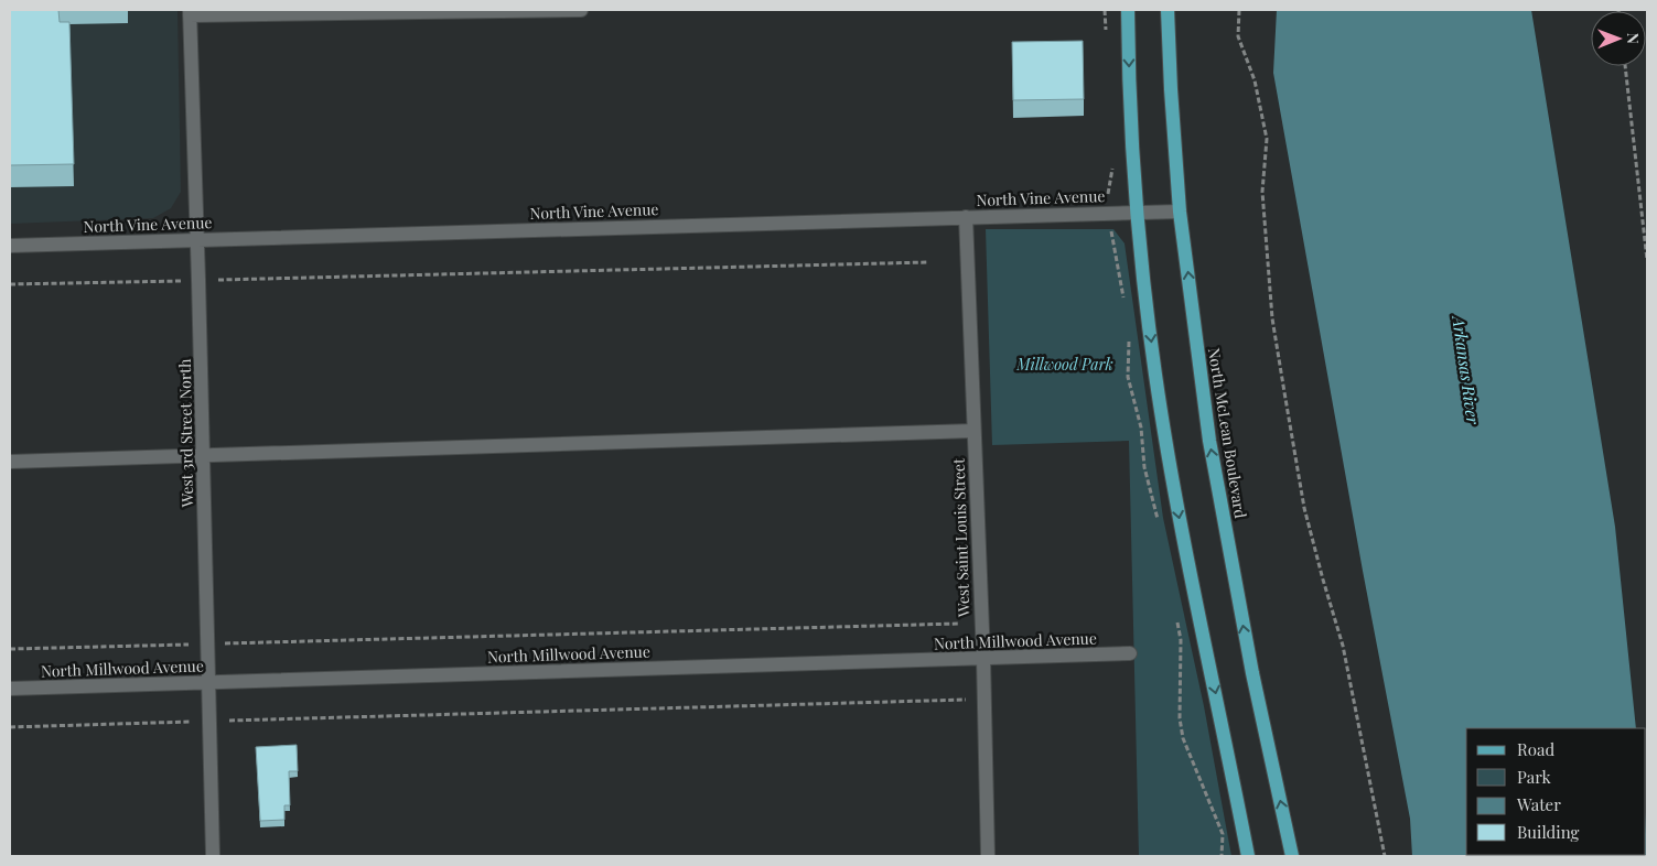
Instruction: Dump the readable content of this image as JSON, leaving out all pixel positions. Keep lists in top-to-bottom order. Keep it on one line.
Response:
{"streets":{"main road":["North McLean Boulevard"],"street":["North Vine Avenue","West 3rd Street North","West Saint Louis Street","North Millwood Avenue"]},"crossings":[["North Vine Avenue","West 3rd Street North"],["North Vine Avenue","North McLean Boulevard"],["North Vine Avenue","West Saint Louis Street"],["West 3rd Street North","North Millwood Avenue"],["West Saint Louis Street","North Millwood Avenue"]],"water":["Arkansas River"],"parks":["Millwood Park"],"legend":["Road","Park","Water","Building"],"north":"right"}
